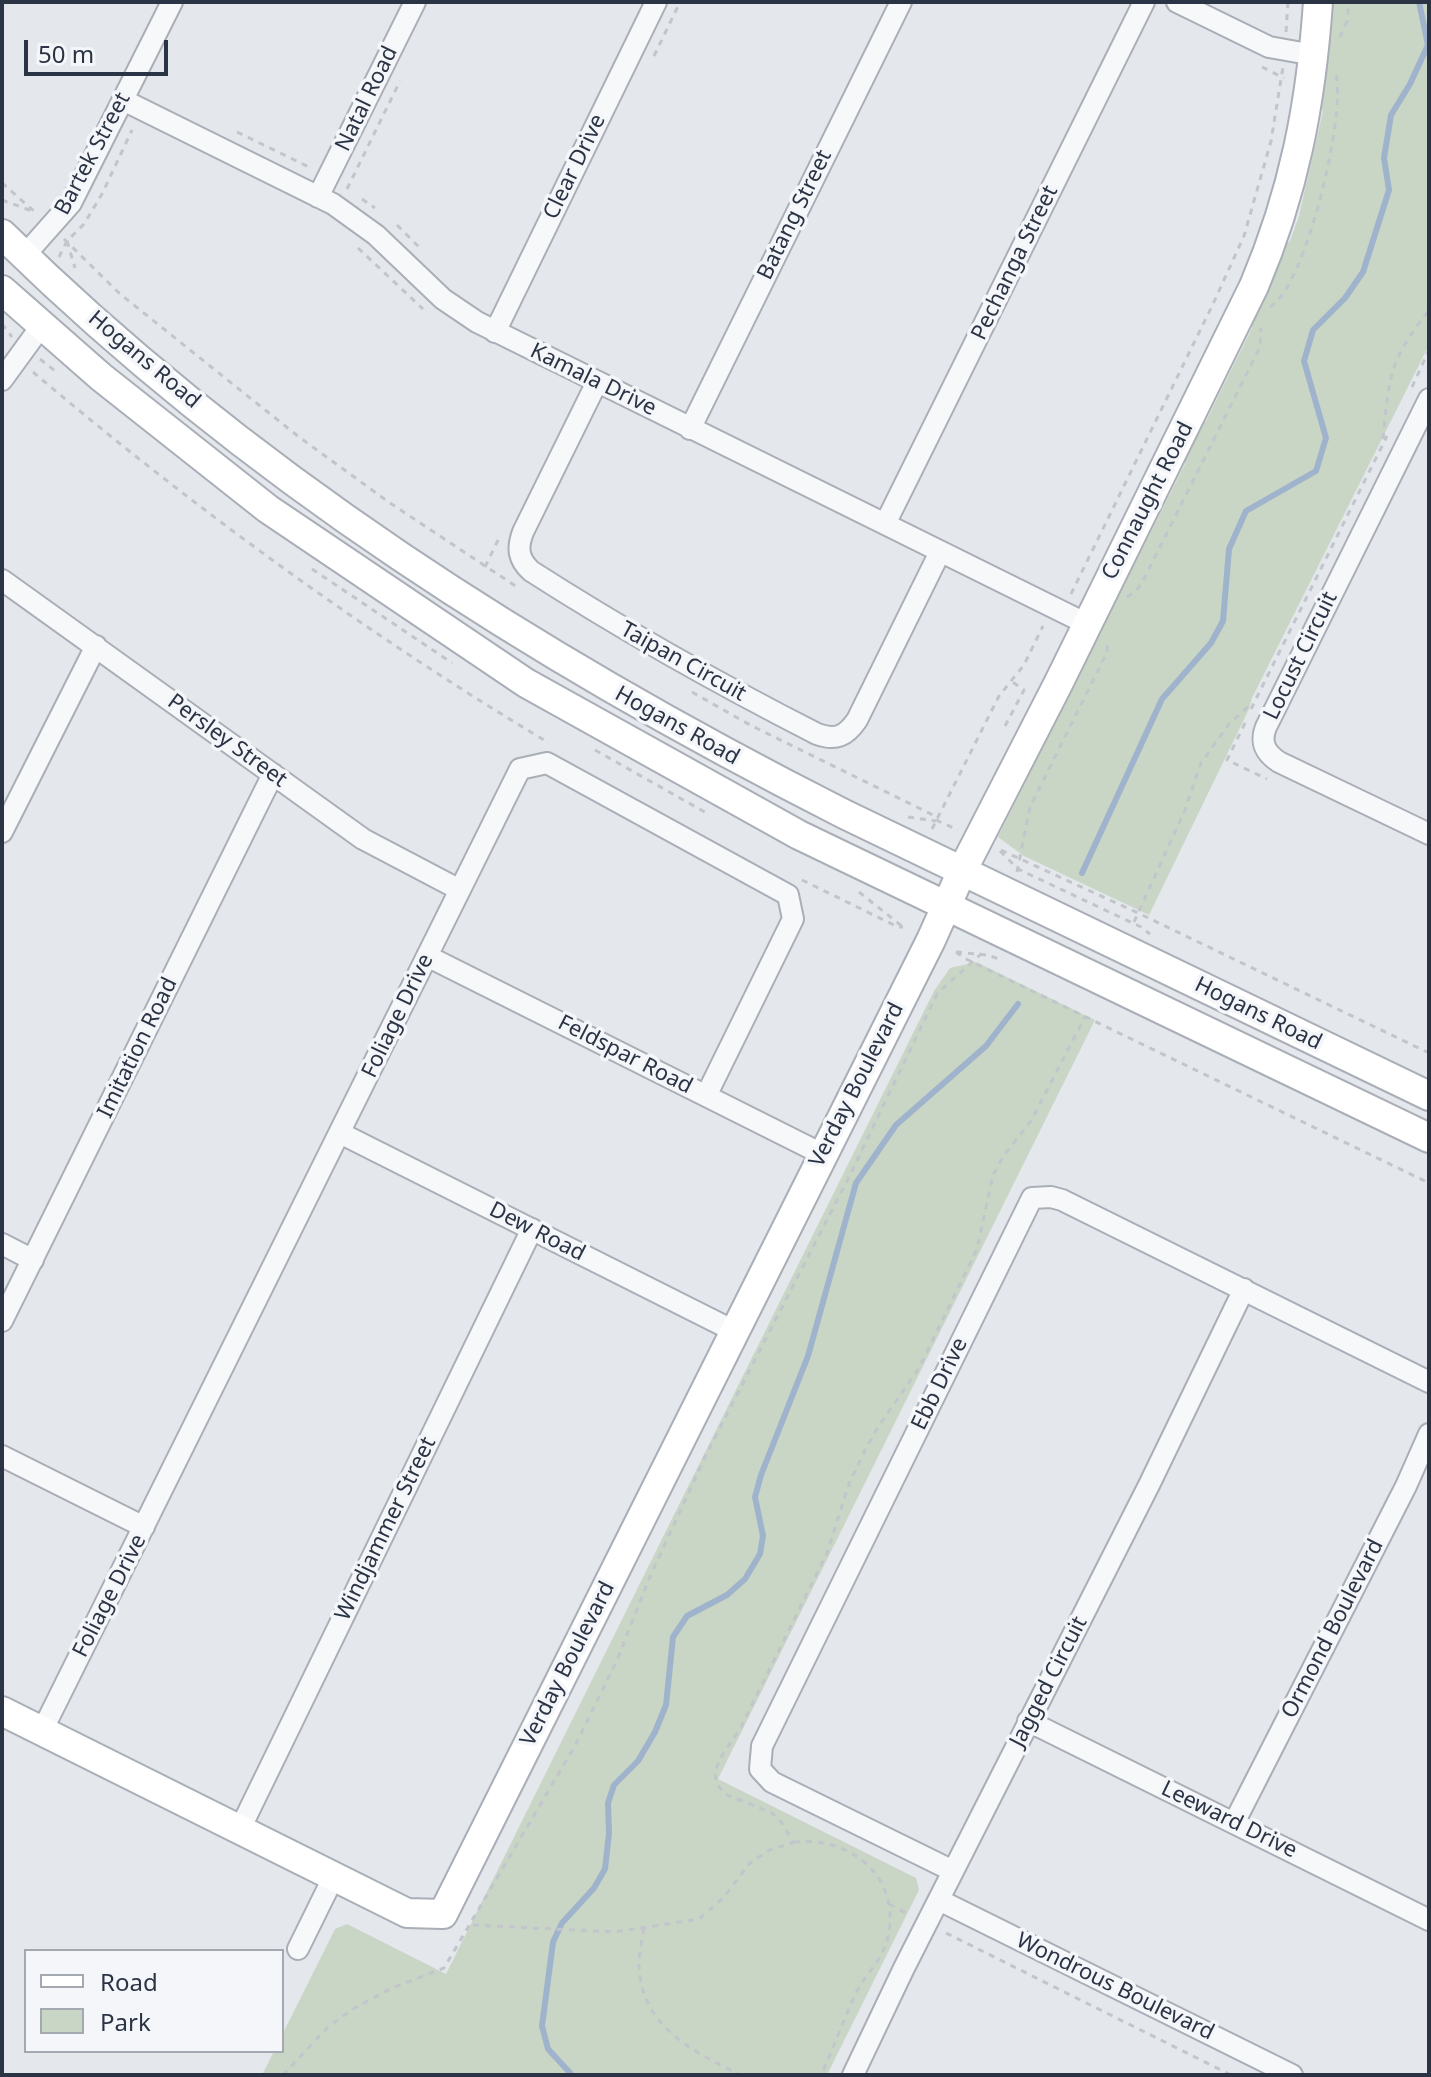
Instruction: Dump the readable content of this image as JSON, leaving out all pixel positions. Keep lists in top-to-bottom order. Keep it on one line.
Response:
{"streets":{"street":["Natal Road","Bartek Street","Clear Drive","Batang Street","Pechanga Street","Hogans Road","Kamala Drive","Connaught Road","Locust Circuit","Taipan Circuit","Persley Street","Foliage Drive","Imitation Road","Feldspar Road","Verday Boulevard","Dew Road","Ebb Drive","Windjammer Street","Ormond Boulevard","Jagged Circuit","Leeward Drive","Wondrous Boulevard"]},"crossings":[["Natal Road","Kamala Drive"],["Bartek Street","Hogans Road"],["Bartek Street","Kamala Drive"],["Clear Drive","Kamala Drive"],["Batang Street","Kamala Drive"],["Pechanga Street","Kamala Drive"],["Hogans Road","Connaught Road"],["Kamala Drive","Connaught Road"],["Kamala Drive","Taipan Circuit"],["Connaught Road","Verday Boulevard"],["Persley Street","Foliage Drive"],["Persley Street","Imitation Road"],["Foliage Drive","Feldspar Road"],["Foliage Drive","Verday Boulevard"],["Foliage Drive","Dew Road"],["Feldspar Road","Verday Boulevard"],["Verday Boulevard","Dew Road"],["Verday Boulevard","Windjammer Street"],["Dew Road","Windjammer Street"],["Ebb Drive","Jagged Circuit"],["Ormond Boulevard","Leeward Drive"],["Jagged Circuit","Leeward Drive"],["Jagged Circuit","Wondrous Boulevard"]],"legend":["Road","Park"],"scale_bar":"50 m"}
